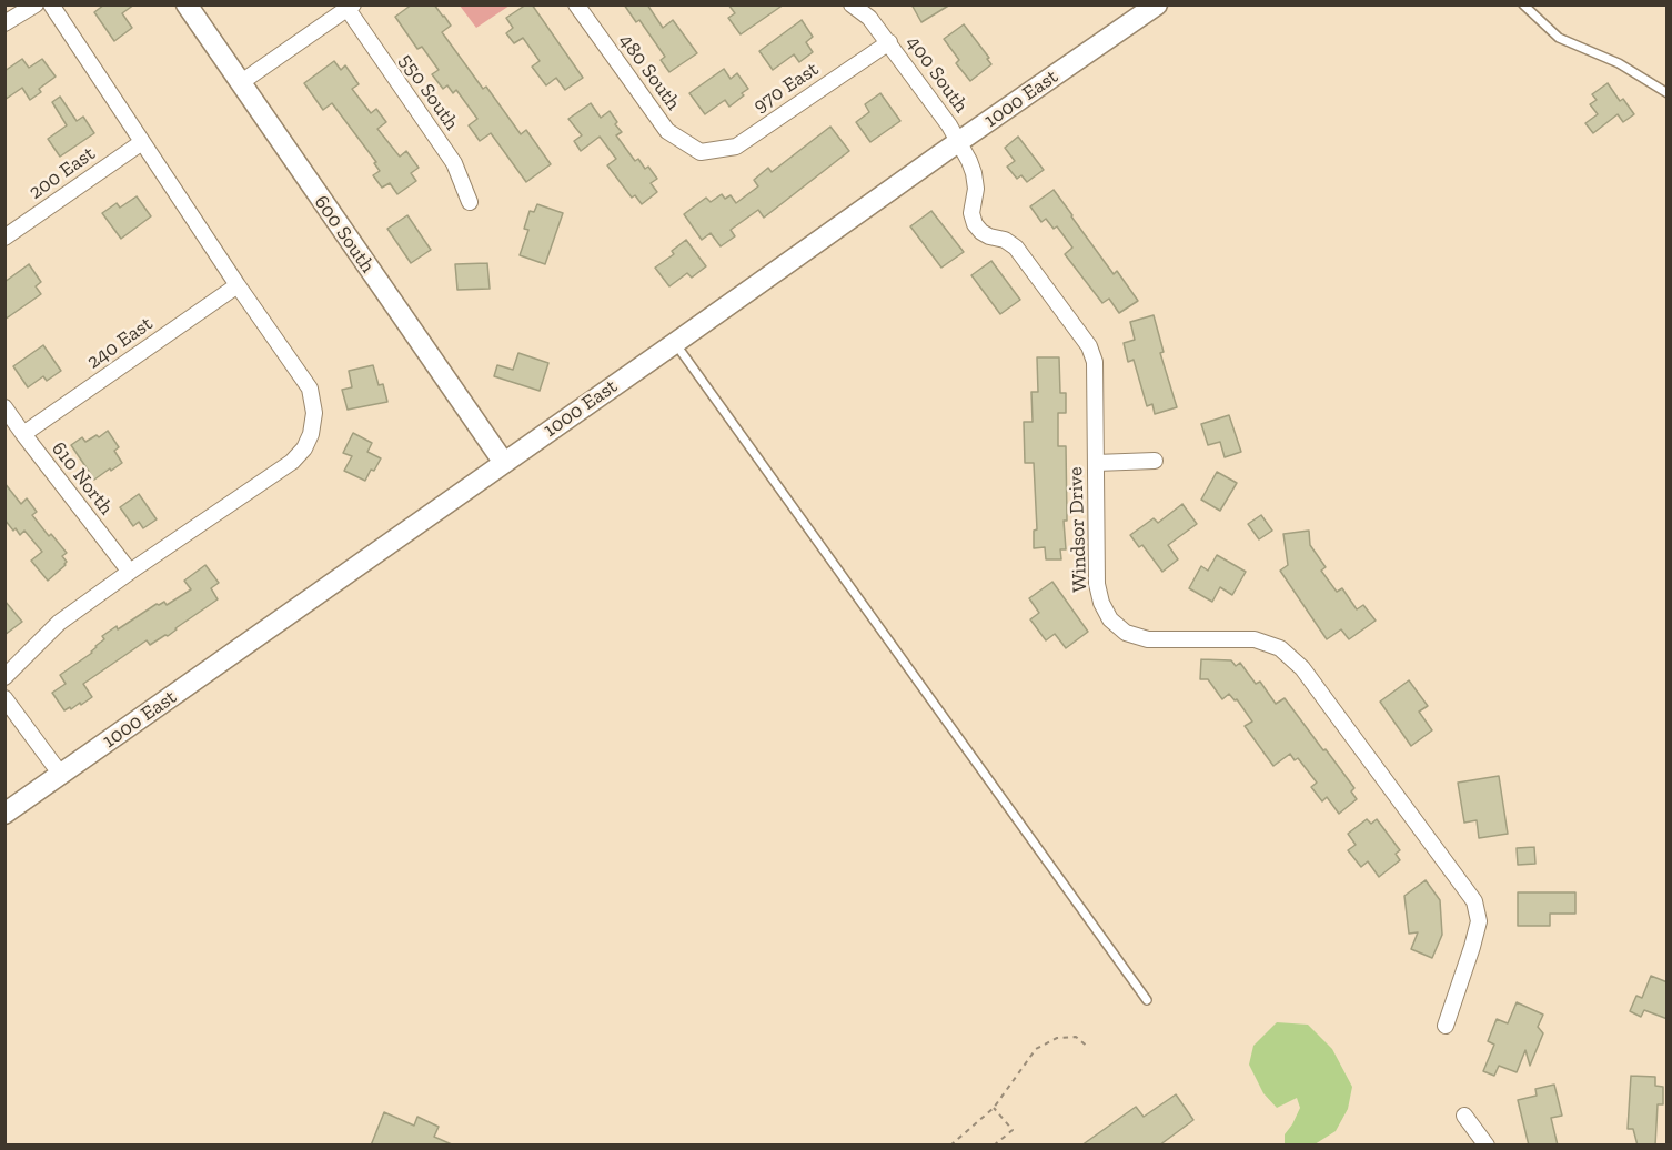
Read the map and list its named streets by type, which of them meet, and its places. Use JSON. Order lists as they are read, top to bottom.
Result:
{
  "streets": {
    "street": [
      "480 South",
      "400 South",
      "970 East",
      "550 South",
      "1000 East",
      "200 East",
      "600 South",
      "240 East",
      "610 North",
      "Windsor Drive"
    ]
  },
  "crossings": [
    ["480 South", "970 East"],
    ["400 South", "970 East"],
    ["400 South", "1000 East"],
    ["400 South", "Windsor Drive"],
    ["1000 East", "600 South"],
    ["1000 East", "Windsor Drive"],
    ["240 East", "610 North"]
  ]
}
